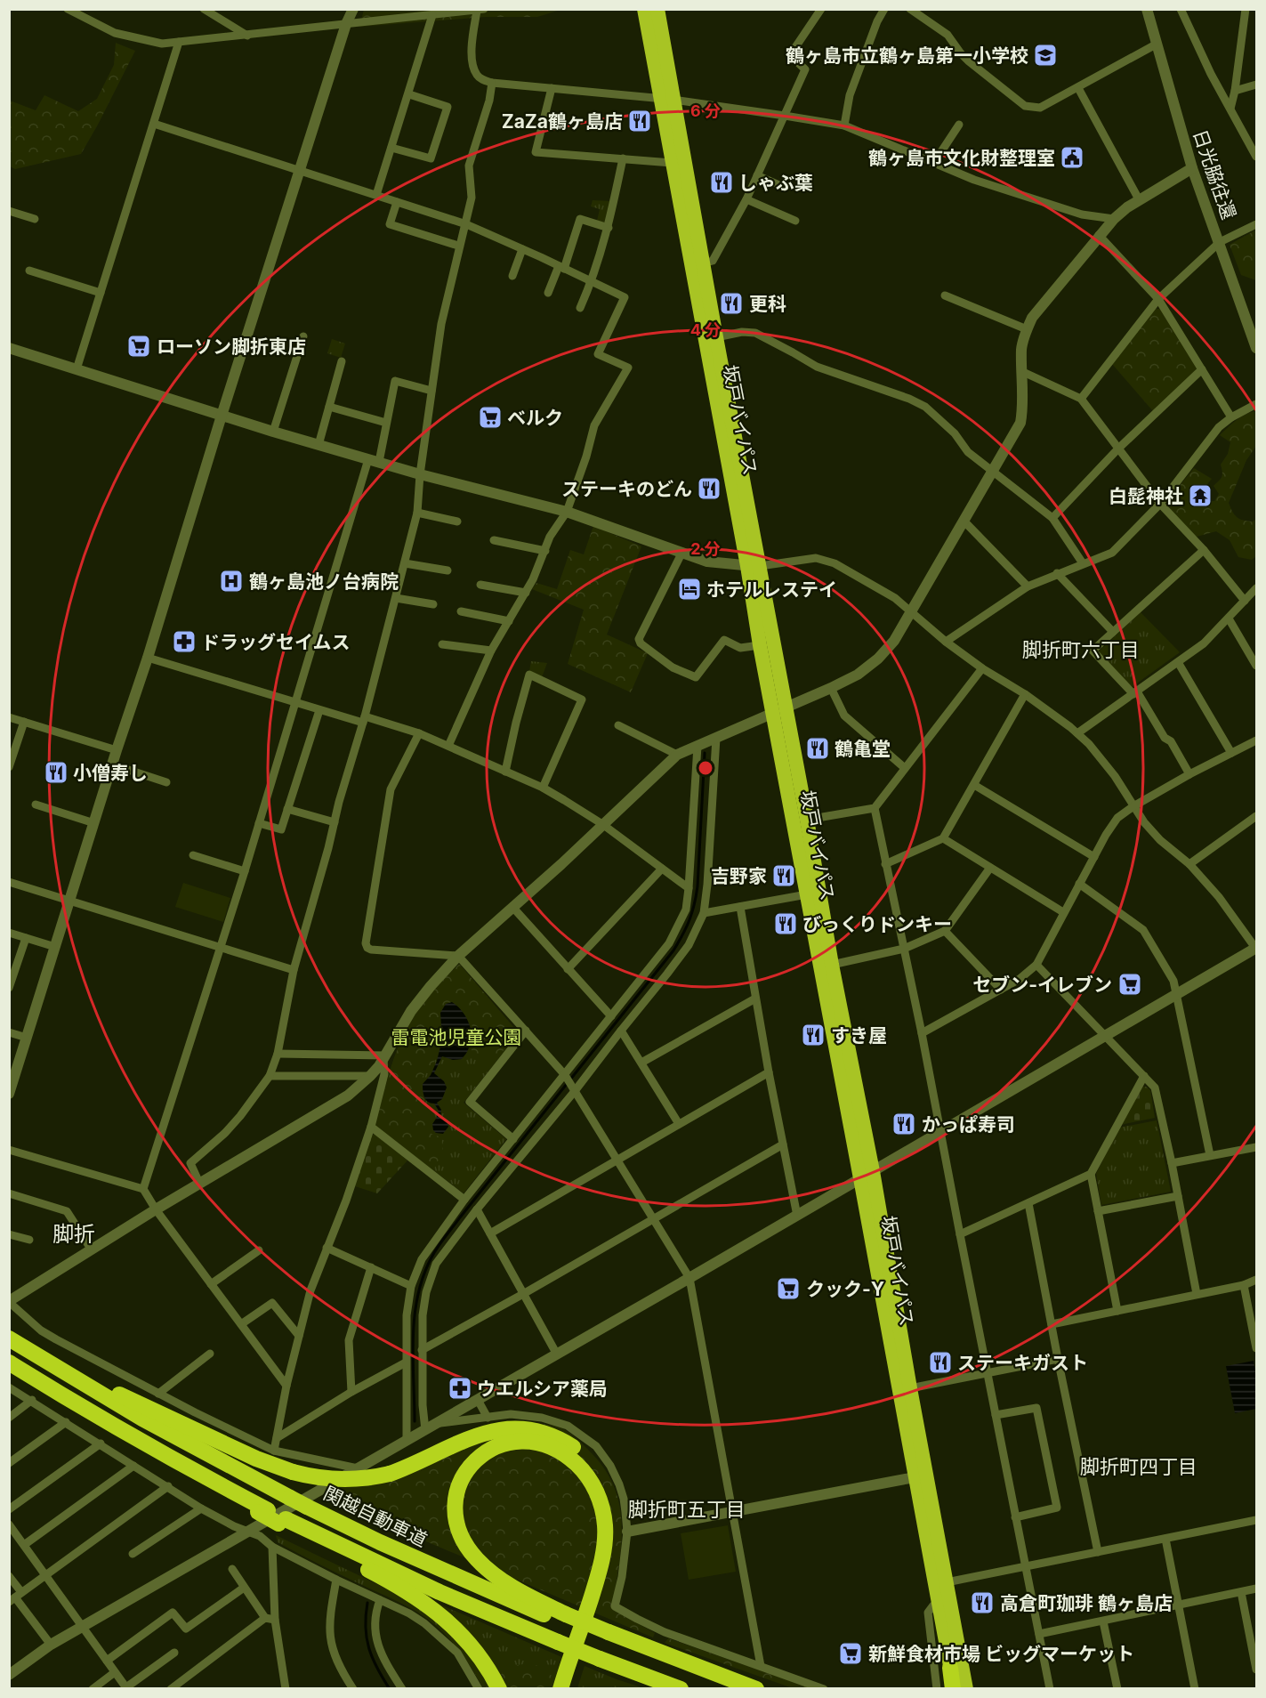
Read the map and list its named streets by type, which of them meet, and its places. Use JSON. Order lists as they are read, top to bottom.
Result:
{
  "streets": {
    "highway": ["坂戸バイパス", "関越自動車道"],
    "street": ["日光脇往還"]
  },
  "districts": [
    "脚折町六丁目",
    "脚折",
    "脚折町四丁目",
    "脚折町五丁目"
  ],
  "parks": ["雷電池児童公園"],
  "places": {
    "school or university": ["鶴ヶ島市立鶴ヶ島第一小学校"],
    "restaurant": [
      "ZaZa鶴ヶ島店",
      "しゃぶ葉",
      "更科",
      "ステーキのどん",
      "鶴亀堂",
      "小僧寿し",
      "吉野家",
      "びっくりドンキー",
      "すき屋",
      "かっぱ寿司",
      "ステーキガスト",
      "高倉町珈琲 鶴ヶ島店"
    ],
    "public building": ["鶴ヶ島市文化財整理室"],
    "supermarket": [
      "ローソン脚折東店",
      "ベルク",
      "セブン-イレブン",
      "クック-Y",
      "新鮮食材市場 ビッグマーケット"
    ],
    "temple": ["白髭神社"],
    "hospital": ["鶴ヶ島池ノ台病院"],
    "hotel": ["ホテルレステイ"],
    "pharmacy": ["ドラッグセイムス", "ウエルシア薬局"]
  },
  "rings": ["6 分", "4 分", "2 分"]
}
